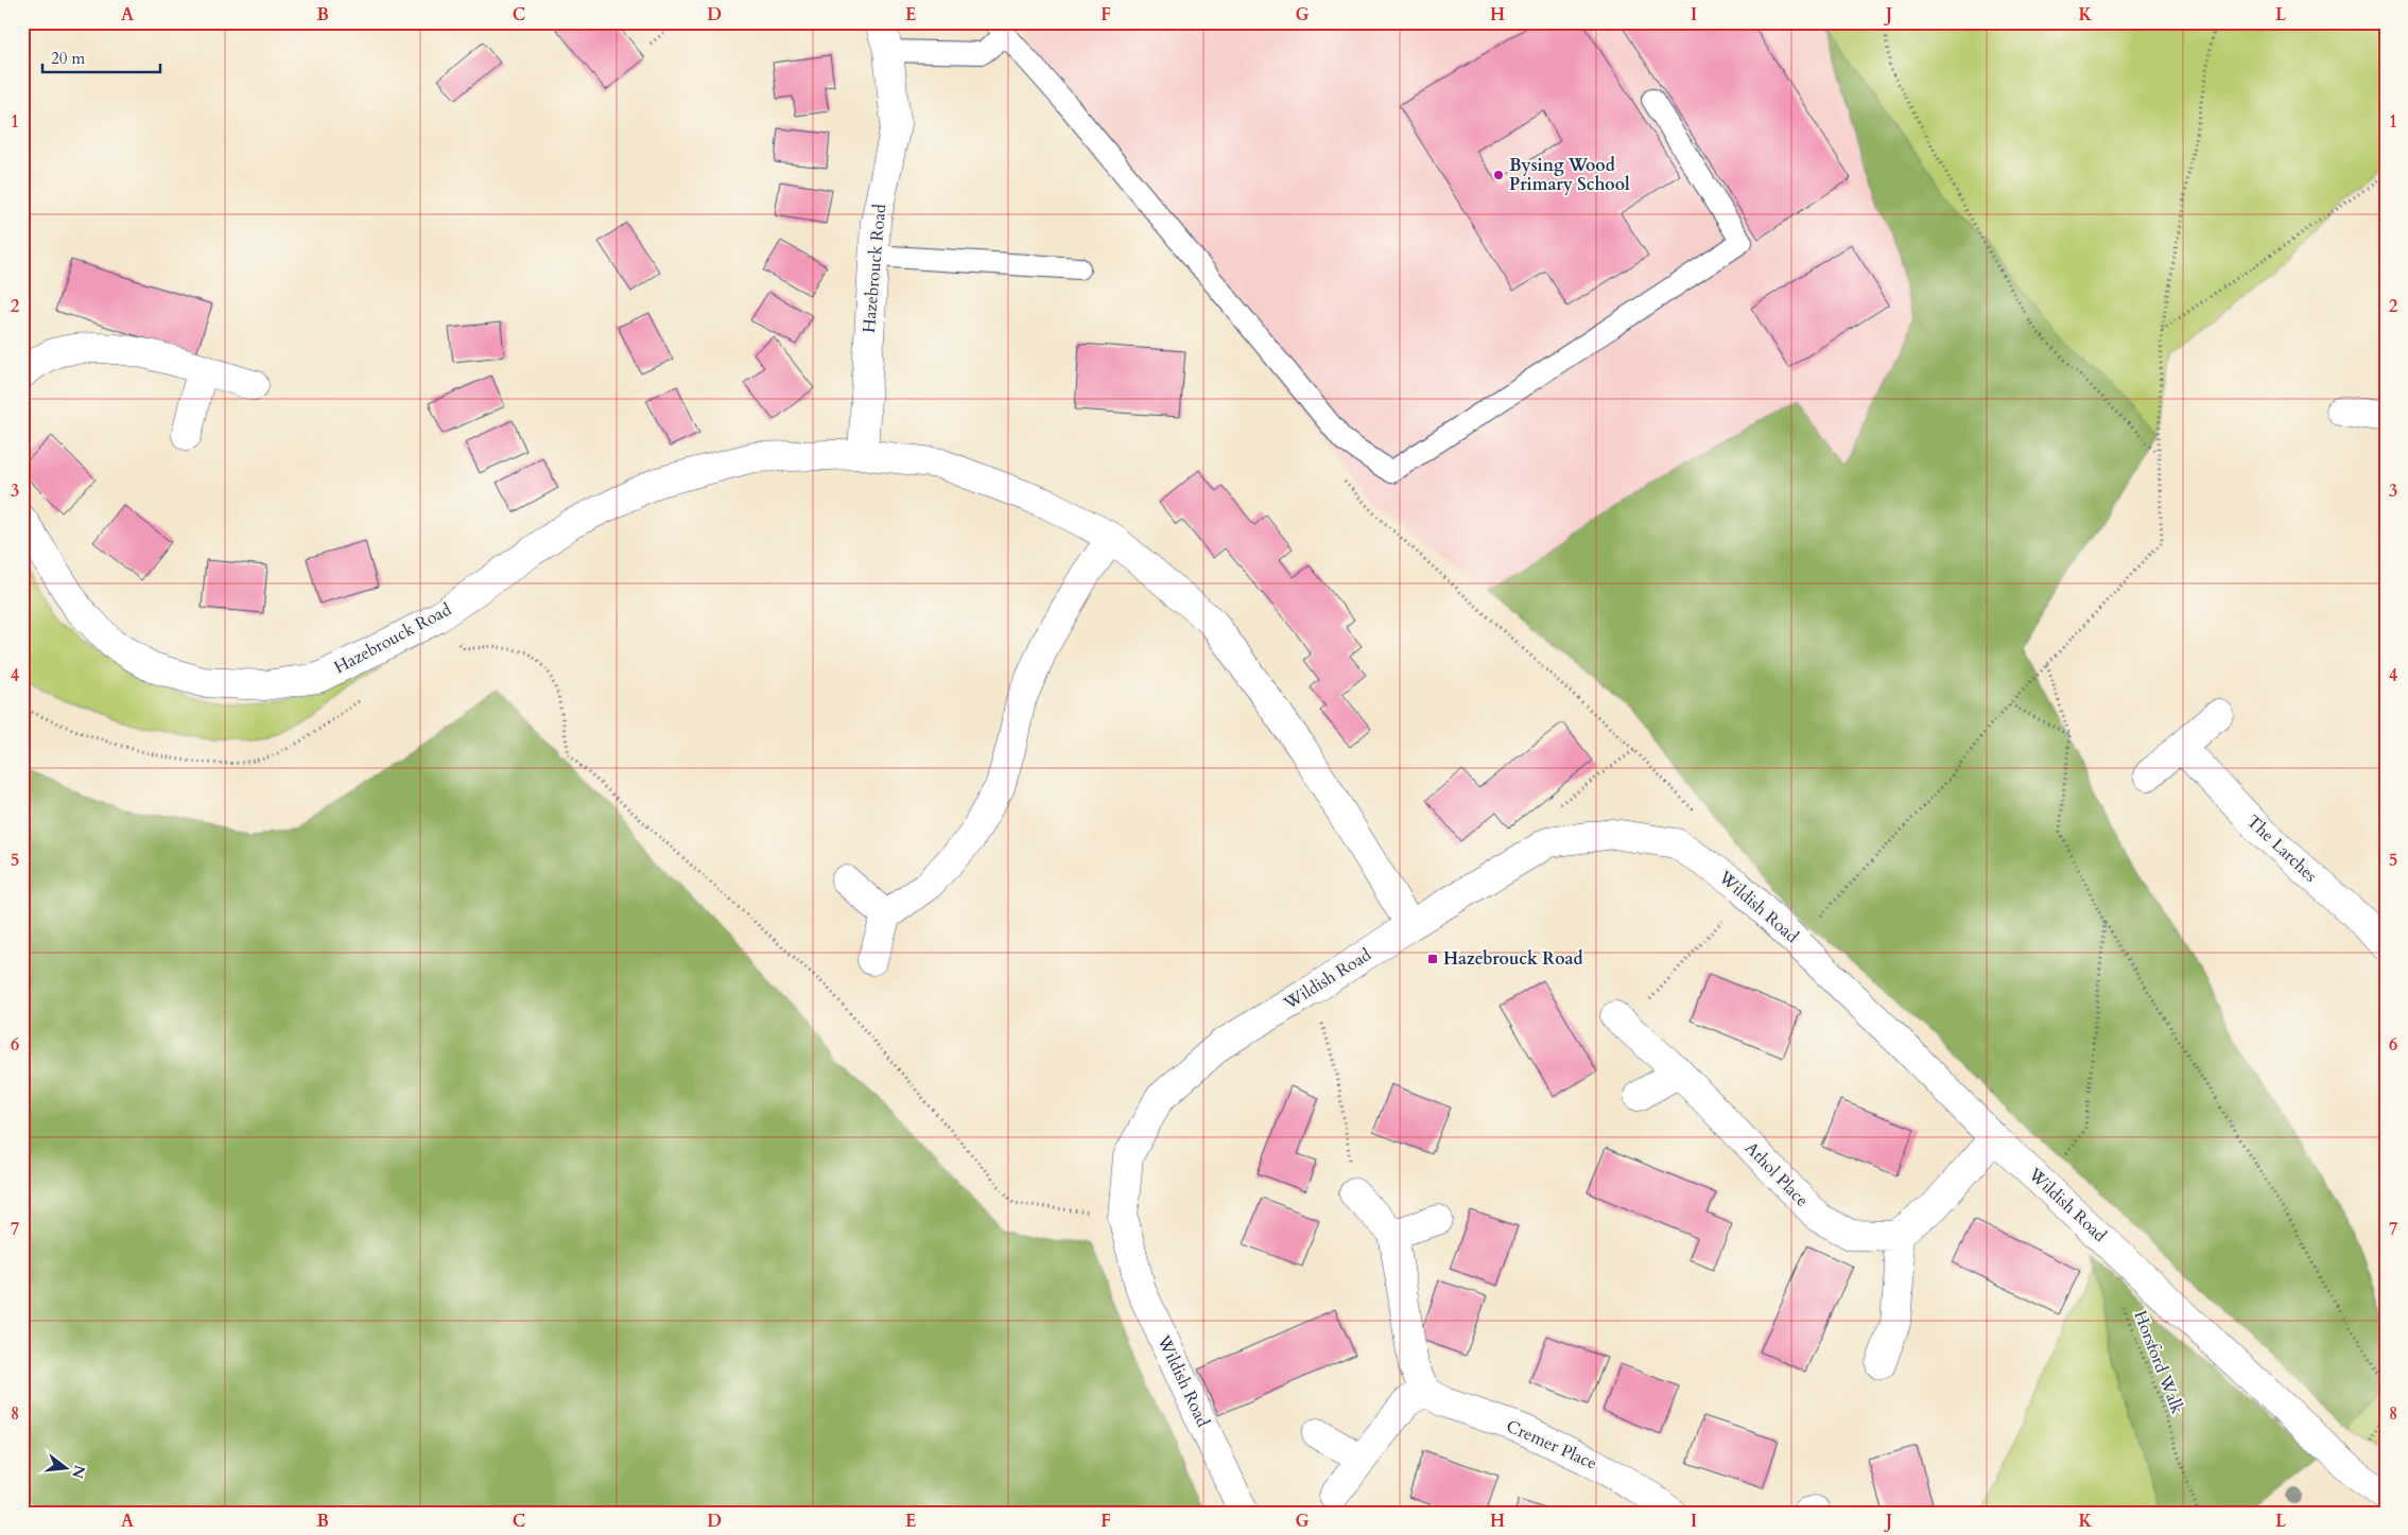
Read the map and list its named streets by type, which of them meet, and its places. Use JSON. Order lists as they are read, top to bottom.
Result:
{
  "streets": {
    "street": [
      "Hazebrouck Road",
      "The Larches",
      "Wildish Road",
      "Athol Place",
      "Cremer Place"
    ],
    "path": ["Horsford Walk"]
  },
  "crossings": [
    ["Hazebrouck Road", "Wildish Road"]
  ],
  "places": {
    "other": ["Bysing Wood Primary School"],
    "transit": ["Hazebrouck Road"]
  },
  "scale_bar": "20 m",
  "north": "right",
  "grid": {
    "columns": [
      "A",
      "B",
      "C",
      "D",
      "E",
      "F",
      "G",
      "H",
      "I",
      "J",
      "K",
      "L"
    ],
    "rows": [
      "1",
      "2",
      "3",
      "4",
      "5",
      "6",
      "7",
      "8"
    ]
  }
}
